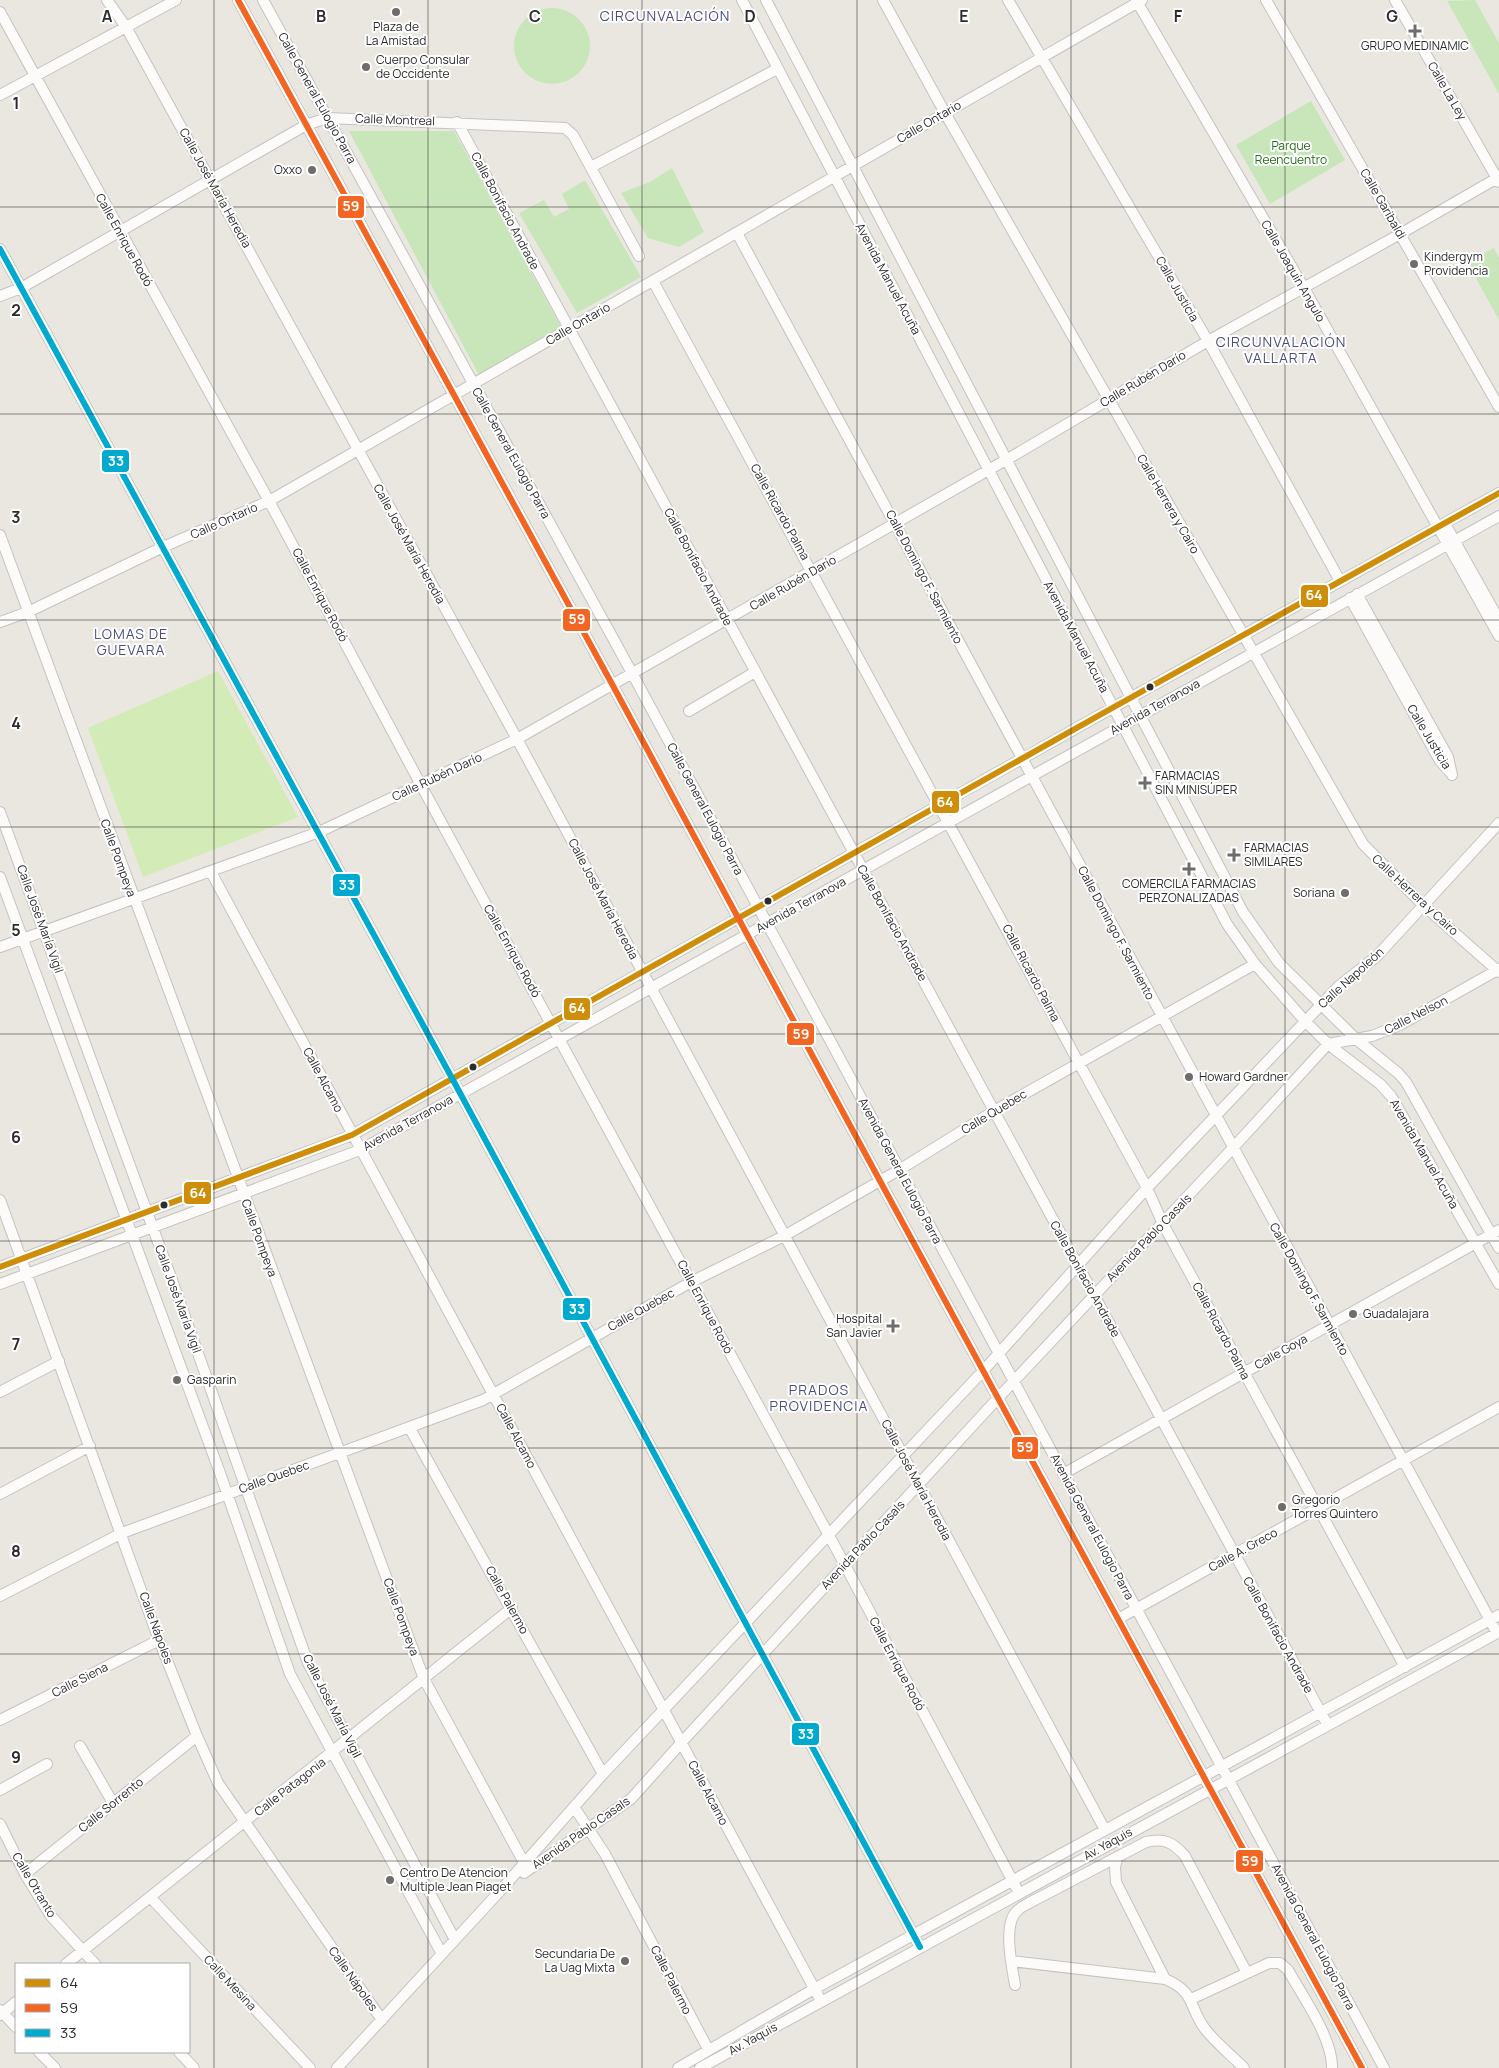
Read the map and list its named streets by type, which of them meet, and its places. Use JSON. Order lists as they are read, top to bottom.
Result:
{
  "streets": {
    "street": [
      "Calle La Ley",
      "Calle General Eulogio Parra",
      "Calle Montreal",
      "Calle Ontario",
      "Calle José María Heredia",
      "Calle Garibaldi",
      "Calle Bonifacio Andrade",
      "Calle Enrique Rodó",
      "Calle Joaquín Angulo",
      "Avenida Manuel Acuña",
      "Calle Justicia",
      "Calle Rubén Darío",
      "Calle Herrera y Cairo",
      "Calle Ricardo Palma",
      "Calle Domingo F. Sarmiento",
      "Avenida Terranova",
      "Calle Pompeya",
      "Calle José María Vigil",
      "Calle Napoleón",
      "Calle Nelson",
      "Calle Alcamo",
      "Calle Quebec",
      "Avenida General Eulogio Parra",
      "Avenida Pablo Casals",
      "Calle Goya",
      "Calle A. Greco",
      "Calle Palermo",
      "Calle Nápoles",
      "Calle Siena",
      "Calle Patagonia",
      "Calle Sorrento",
      "Av. Yaquis",
      "Calle Otranto",
      "Calle Mesina"
    ]
  },
  "crossings": [
    ["Calle La Ley", "Calle Rubén Darío"],
    ["Calle General Eulogio Parra", "Calle Montreal"],
    ["Calle General Eulogio Parra", "Calle Ontario"],
    ["Calle General Eulogio Parra", "Calle Rubén Darío"],
    ["Calle General Eulogio Parra", "Avenida Terranova"],
    ["Calle General Eulogio Parra", "Avenida General Eulogio Parra"],
    ["Calle Montreal", "Calle José María Heredia"],
    ["Calle Montreal", "Calle Bonifacio Andrade"],
    ["Calle Montreal", "Calle Enrique Rodó"],
    ["Calle Ontario", "Calle José María Heredia"],
    ["Calle Ontario", "Calle Bonifacio Andrade"],
    ["Calle Ontario", "Calle Enrique Rodó"],
    ["Calle Ontario", "Calle Joaquín Angulo"],
    ["Calle Ontario", "Avenida Manuel Acuña"],
    ["Calle Ontario", "Calle Justicia"],
    ["Calle Ontario", "Calle Herrera y Cairo"],
    ["Calle Ontario", "Calle Ricardo Palma"],
    ["Calle Ontario", "Calle Domingo F. Sarmiento"],
    ["Calle Ontario", "Calle Pompeya"],
    ["Calle José María Heredia", "Calle Rubén Darío"],
    ["Calle José María Heredia", "Avenida Terranova"],
    ["Calle José María Heredia", "Calle Quebec"],
    ["Calle José María Heredia", "Avenida Pablo Casals"],
    ["Calle José María Heredia", "Av. Yaquis"],
    ["Calle Garibaldi", "Calle Rubén Darío"],
    ["Calle Bonifacio Andrade", "Calle Rubén Darío"],
    ["Calle Bonifacio Andrade", "Avenida Terranova"],
    ["Calle Bonifacio Andrade", "Calle Quebec"],
    ["Calle Bonifacio Andrade", "Avenida Pablo Casals"],
    ["Calle Bonifacio Andrade", "Calle Goya"],
    ["Calle Bonifacio Andrade", "Calle A. Greco"],
    ["Calle Bonifacio Andrade", "Av. Yaquis"],
    ["Calle Enrique Rodó", "Calle Rubén Darío"],
    ["Calle Enrique Rodó", "Avenida Terranova"],
    ["Calle Enrique Rodó", "Calle Quebec"],
    ["Calle Enrique Rodó", "Avenida Pablo Casals"],
    ["Calle Enrique Rodó", "Av. Yaquis"],
    ["Calle Joaquín Angulo", "Calle Rubén Darío"],
    ["Calle Joaquín Angulo", "Avenida Terranova"],
    ["Avenida Manuel Acuña", "Calle Rubén Darío"],
    ["Avenida Manuel Acuña", "Avenida Terranova"],
    ["Avenida Manuel Acuña", "Calle Napoleón"],
    ["Avenida Manuel Acuña", "Calle Nelson"],
    ["Avenida Manuel Acuña", "Calle Quebec"],
    ["Avenida Manuel Acuña", "Avenida Pablo Casals"],
    ["Avenida Manuel Acuña", "Calle Goya"],
    ["Calle Justicia", "Calle Rubén Darío"],
    ["Calle Justicia", "Avenida Terranova"],
    ["Calle Rubén Darío", "Calle Herrera y Cairo"],
    ["Calle Rubén Darío", "Calle Ricardo Palma"],
    ["Calle Rubén Darío", "Calle Domingo F. Sarmiento"],
    ["Calle Rubén Darío", "Calle Pompeya"],
    ["Calle Rubén Darío", "Calle José María Vigil"],
    ["Calle Rubén Darío", "Calle Alcamo"],
    ["Calle Herrera y Cairo", "Avenida Terranova"],
    ["Calle Herrera y Cairo", "Calle Napoleón"],
    ["Calle Herrera y Cairo", "Calle Nelson"],
    ["Calle Ricardo Palma", "Avenida Terranova"],
    ["Calle Ricardo Palma", "Calle Quebec"],
    ["Calle Ricardo Palma", "Avenida Pablo Casals"],
    ["Calle Ricardo Palma", "Calle Goya"],
    ["Calle Ricardo Palma", "Calle A. Greco"],
    ["Calle Domingo F. Sarmiento", "Avenida Terranova"],
    ["Calle Domingo F. Sarmiento", "Calle Quebec"],
    ["Calle Domingo F. Sarmiento", "Avenida Pablo Casals"],
    ["Calle Domingo F. Sarmiento", "Calle Goya"],
    ["Calle Domingo F. Sarmiento", "Calle A. Greco"],
    ["Calle Domingo F. Sarmiento", "Av. Yaquis"],
    ["Avenida Terranova", "Calle Pompeya"],
    ["Avenida Terranova", "Calle José María Vigil"],
    ["Avenida Terranova", "Calle Alcamo"],
    ["Avenida Terranova", "Avenida General Eulogio Parra"],
    ["Avenida Terranova", "Calle Nápoles"],
    ["Calle Pompeya", "Calle Quebec"],
    ["Calle Pompeya", "Avenida Pablo Casals"],
    ["Calle Pompeya", "Calle Patagonia"],
    ["Calle José María Vigil", "Calle Quebec"],
    ["Calle José María Vigil", "Avenida Pablo Casals"],
    ["Calle José María Vigil", "Calle Patagonia"],
    ["Calle Napoleón", "Avenida Pablo Casals"],
    ["Calle Nelson", "Avenida Pablo Casals"],
    ["Calle Alcamo", "Calle Quebec"],
    ["Calle Alcamo", "Avenida Pablo Casals"],
    ["Calle Alcamo", "Av. Yaquis"],
    ["Calle Quebec", "Avenida General Eulogio Parra"],
    ["Calle Quebec", "Calle Palermo"],
    ["Calle Quebec", "Calle Nápoles"],
    ["Avenida General Eulogio Parra", "Avenida Pablo Casals"],
    ["Avenida General Eulogio Parra", "Calle Goya"],
    ["Avenida General Eulogio Parra", "Calle A. Greco"],
    ["Avenida General Eulogio Parra", "Av. Yaquis"],
    ["Avenida Pablo Casals", "Calle Palermo"],
    ["Avenida Pablo Casals", "Calle Nápoles"],
    ["Calle Palermo", "Calle Patagonia"],
    ["Calle Palermo", "Av. Yaquis"],
    ["Calle Nápoles", "Calle Siena"],
    ["Calle Nápoles", "Calle Patagonia"],
    ["Calle Nápoles", "Calle Sorrento"],
    ["Calle Patagonia", "Calle Otranto"],
    ["Calle Patagonia", "Calle Mesina"],
    ["Calle Sorrento", "Calle Otranto"]
  ],
  "districts": [
    "CIRCUNVALACIÓN",
    "CIRCUNVALACIÓN VALLARTA",
    "LOMAS DE GUEVARA",
    "PRADOS PROVIDENCIA"
  ],
  "parks": ["Parque Reencuentro"],
  "places": {
    "other": [
      "Plaza de La Amistad",
      "Cuerpo Consular de Occidente",
      "Oxxo",
      "Kindergym Providencia",
      "Soriana",
      "Howard Gardner",
      "Guadalajara",
      "Gasparin",
      "Gregorio Torres Quintero",
      "Centro De Atencion Multiple Jean Piaget",
      "Secundaria De La Uag Mixta"
    ],
    "health": [
      "GRUPO MEDINAMIC",
      "FARMACIAS SIN MINISÚPER",
      "FARMACIAS SIMILARES",
      "COMERCILA FARMACIAS PERZONALIZADAS",
      "Hospital San Javier"
    ]
  },
  "lines": ["transit line 59", "transit line 33", "transit line 64"],
  "legend": ["64", "59", "33"],
  "grid": {
    "columns": [
      "A",
      "B",
      "C",
      "D",
      "E",
      "F",
      "G"
    ],
    "rows": [
      "1",
      "2",
      "3",
      "4",
      "5",
      "6",
      "7",
      "8",
      "9"
    ]
  }
}
